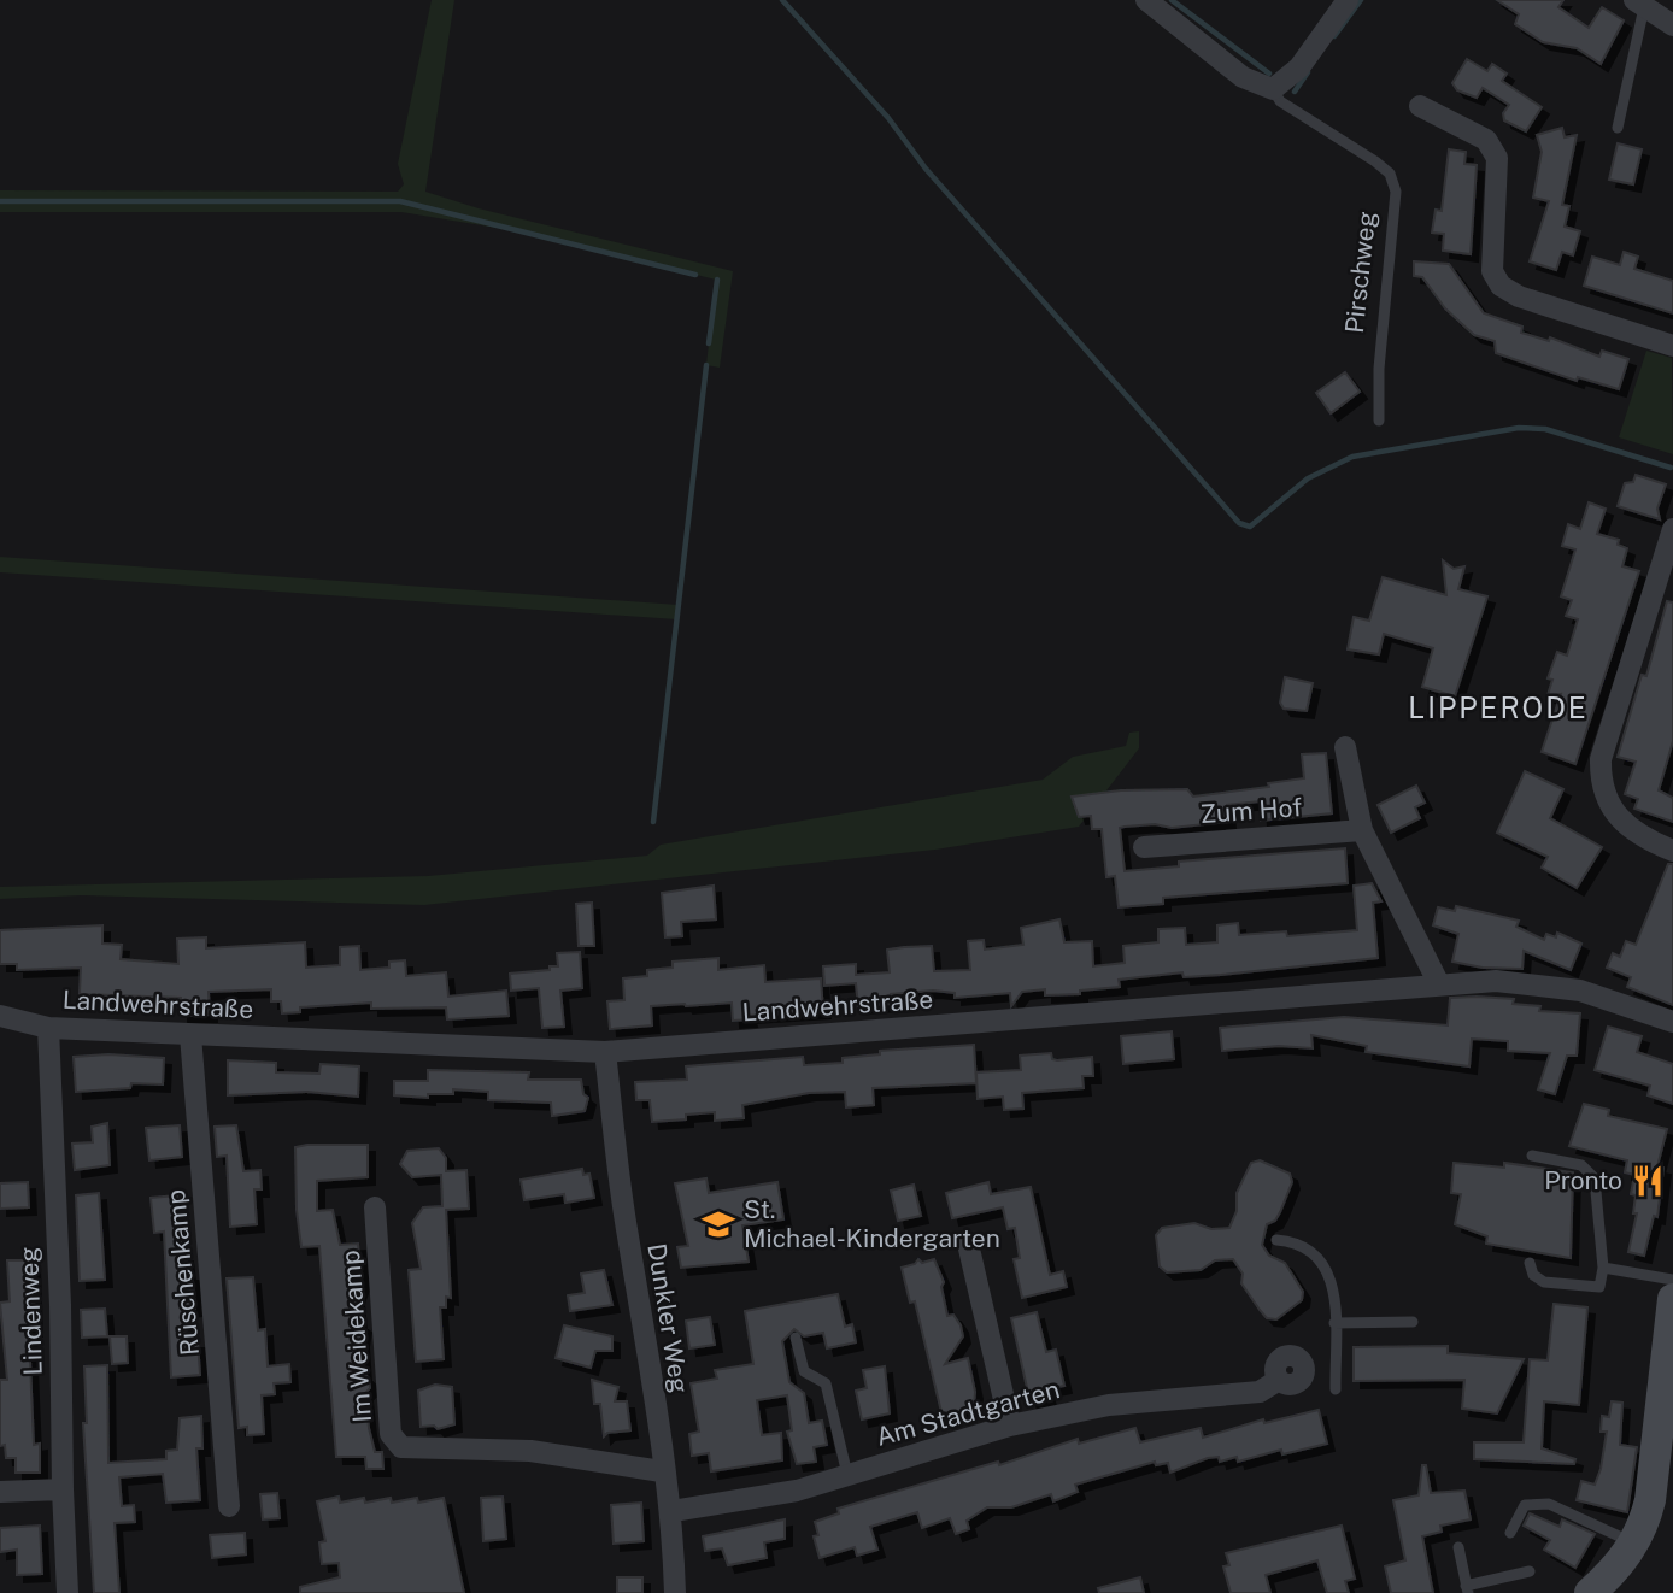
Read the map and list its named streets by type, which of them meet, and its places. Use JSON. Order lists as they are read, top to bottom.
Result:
{
  "streets": {
    "street": [
      "Pirschweg",
      "Zum Hof",
      "Landwehrstraße",
      "Rüschenkamp",
      "Lindenweg",
      "Dunkler Weg",
      "Im Weidekamp",
      "Am Stadtgarten"
    ]
  },
  "crossings": [
    ["Landwehrstraße", "Rüschenkamp"],
    ["Landwehrstraße", "Lindenweg"],
    ["Landwehrstraße", "Dunkler Weg"],
    ["Dunkler Weg", "Im Weidekamp"],
    ["Dunkler Weg", "Am Stadtgarten"]
  ],
  "districts": ["LIPPERODE"],
  "places": {
    "restaurant": ["Pronto"],
    "school or university": ["St. Michael-Kindergarten"]
  }
}
